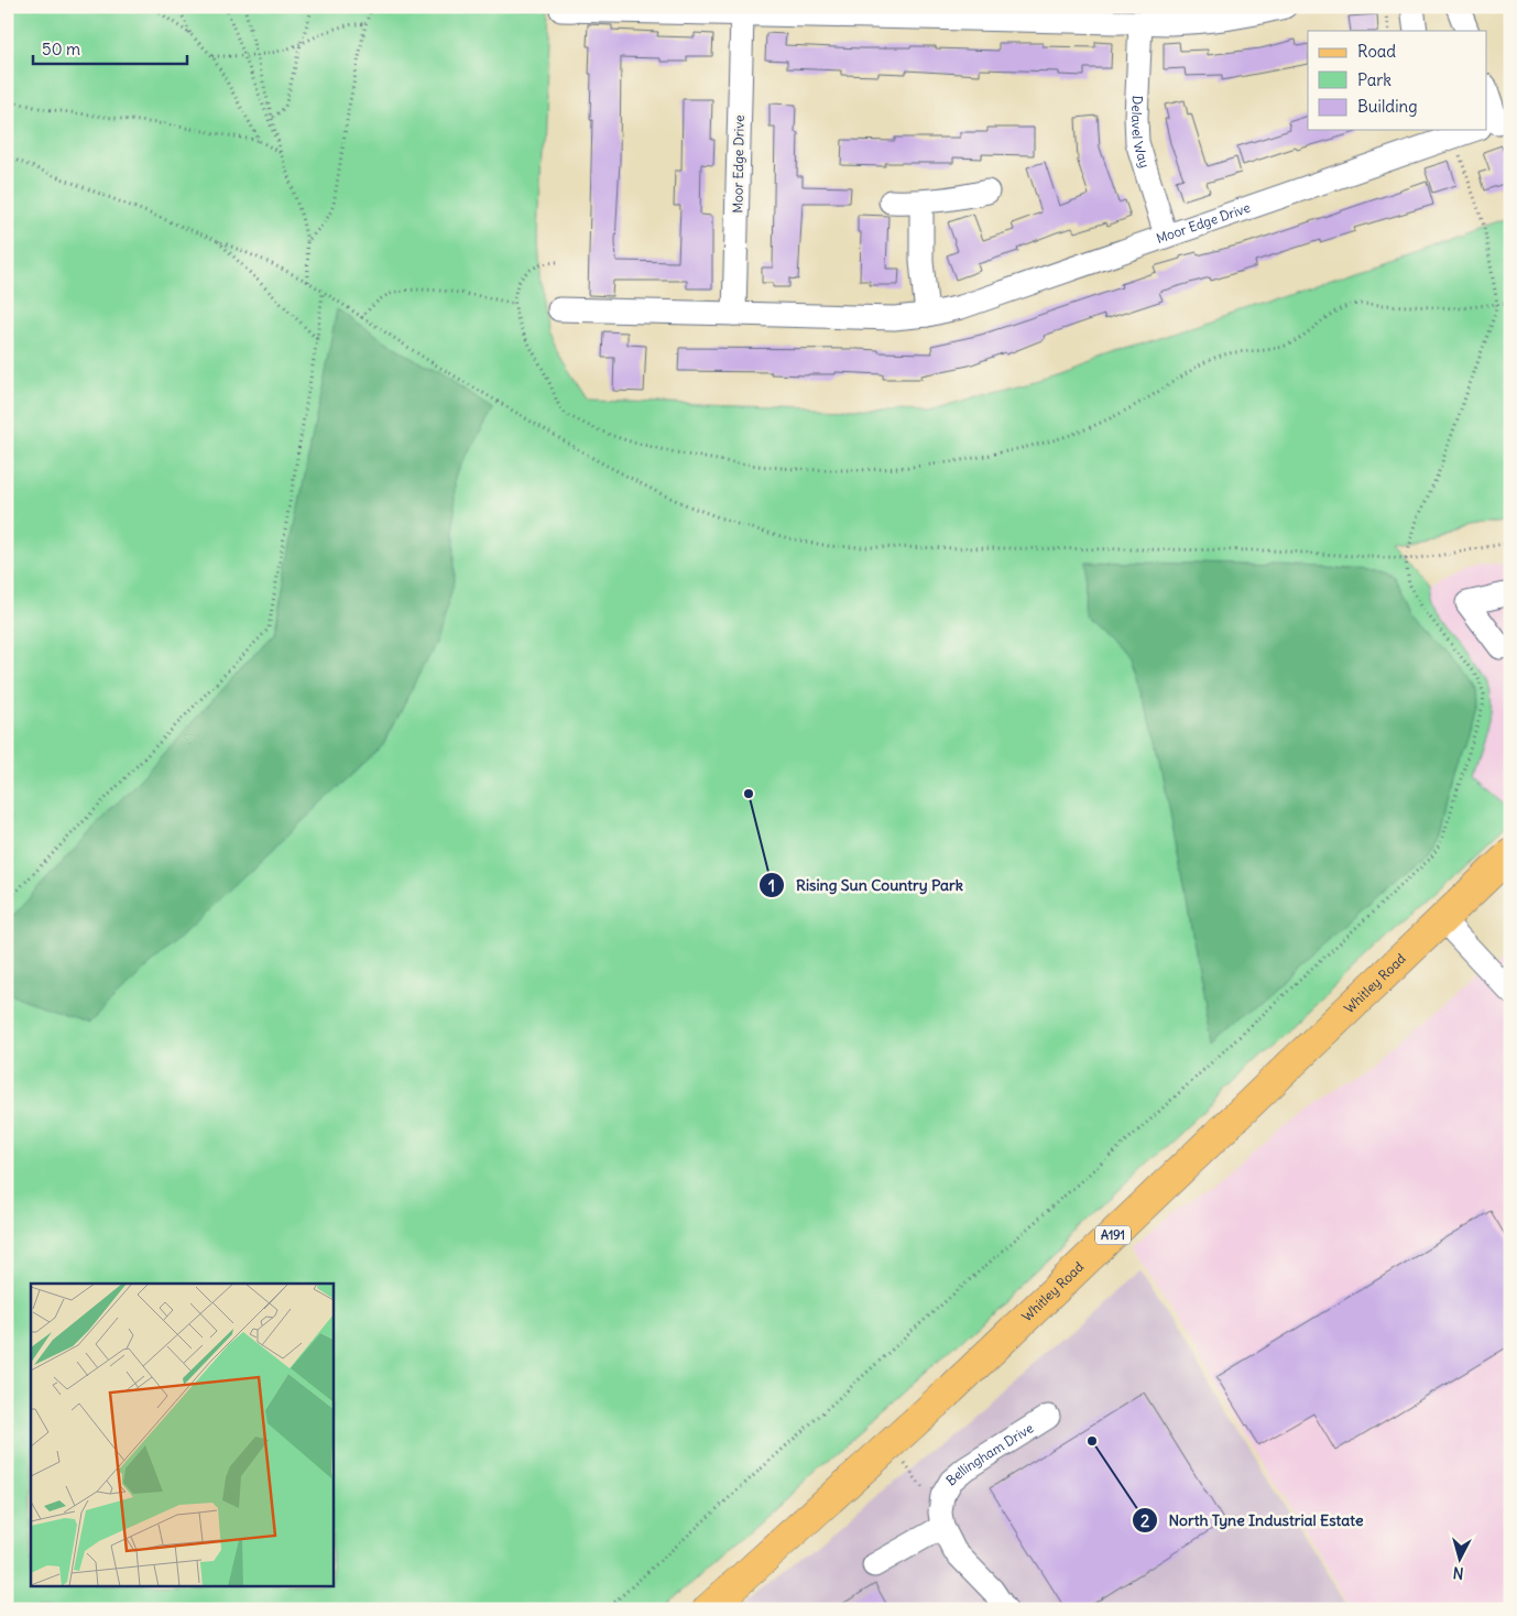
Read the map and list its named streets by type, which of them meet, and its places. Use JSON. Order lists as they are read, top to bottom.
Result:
{
  "streets": {
    "main road": ["Whitley Road", "A191"],
    "street": ["Delavel Way", "Moor Edge Drive", "Bellingham Drive"]
  },
  "crossings": [
    ["Delavel Way", "Moor Edge Drive"]
  ],
  "places": ["Rising Sun Country Park", "North Tyne Industrial Estate"],
  "legend": ["Road", "Park", "Building"],
  "scale_bar": "50 m",
  "north": "bottom"
}
